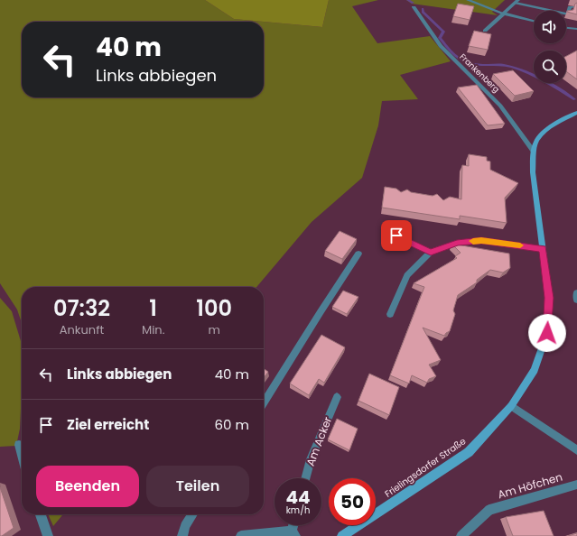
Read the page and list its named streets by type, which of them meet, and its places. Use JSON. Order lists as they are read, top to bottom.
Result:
{
  "streets": {
    "main road": ["Frielingsdorfer Straße"],
    "street": ["Frankenberg", "Am Acker", "Am Höfchen"]
  },
  "crossings": [
    ["Frankenberg", "Frielingsdorfer Straße"]
  ],
  "page": {
    "turn": ["40 m", "Links abbiegen"],
    "eta": [
      "07:32",
      "Ankunft",
      "1",
      "Min.",
      "100",
      "m"
    ],
    "list": [
      {
        "name": "Links abbiegen",
        "value": "40 m"
      },
      {
        "name": "Ziel erreicht",
        "value": "60 m"
      }
    ],
    "buttons": ["Beenden", "Teilen"],
    "speed": "44 km/h",
    "limit": "50"
  }
}
